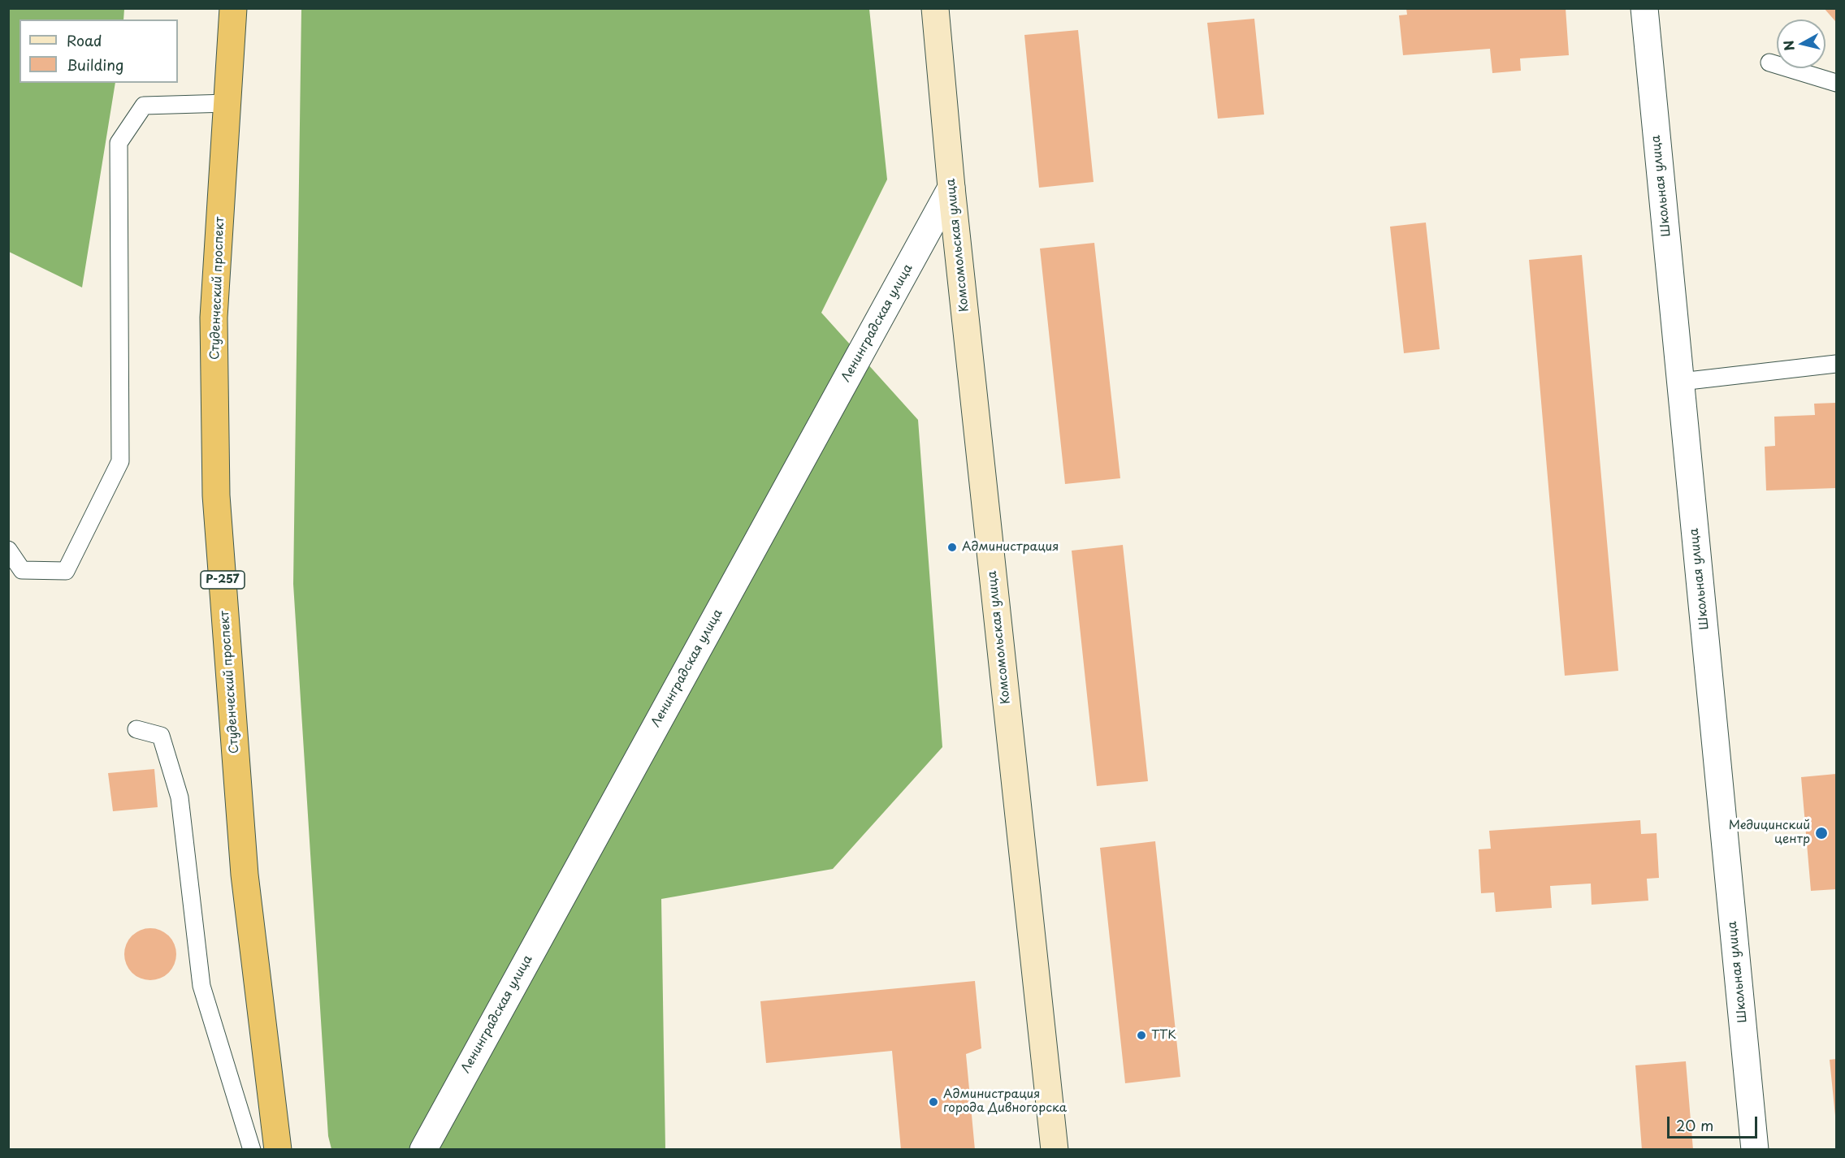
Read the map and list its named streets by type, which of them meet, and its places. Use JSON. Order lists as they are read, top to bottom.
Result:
{
  "streets": {
    "highway": ["Студенческий проспект", "Р-257"],
    "main road": ["Комсомольская улица"],
    "street": ["Школьная улица", "Ленинградская улица"]
  },
  "crossings": [
    ["Комсомольская улица", "Ленинградская улица"]
  ],
  "places": [
    "Администрация",
    "Медицинский центр",
    "ТТК",
    "Администрация города Дивногорска"
  ],
  "legend": ["Road", "Building"],
  "scale_bar": "20 m",
  "north": "left"
}
